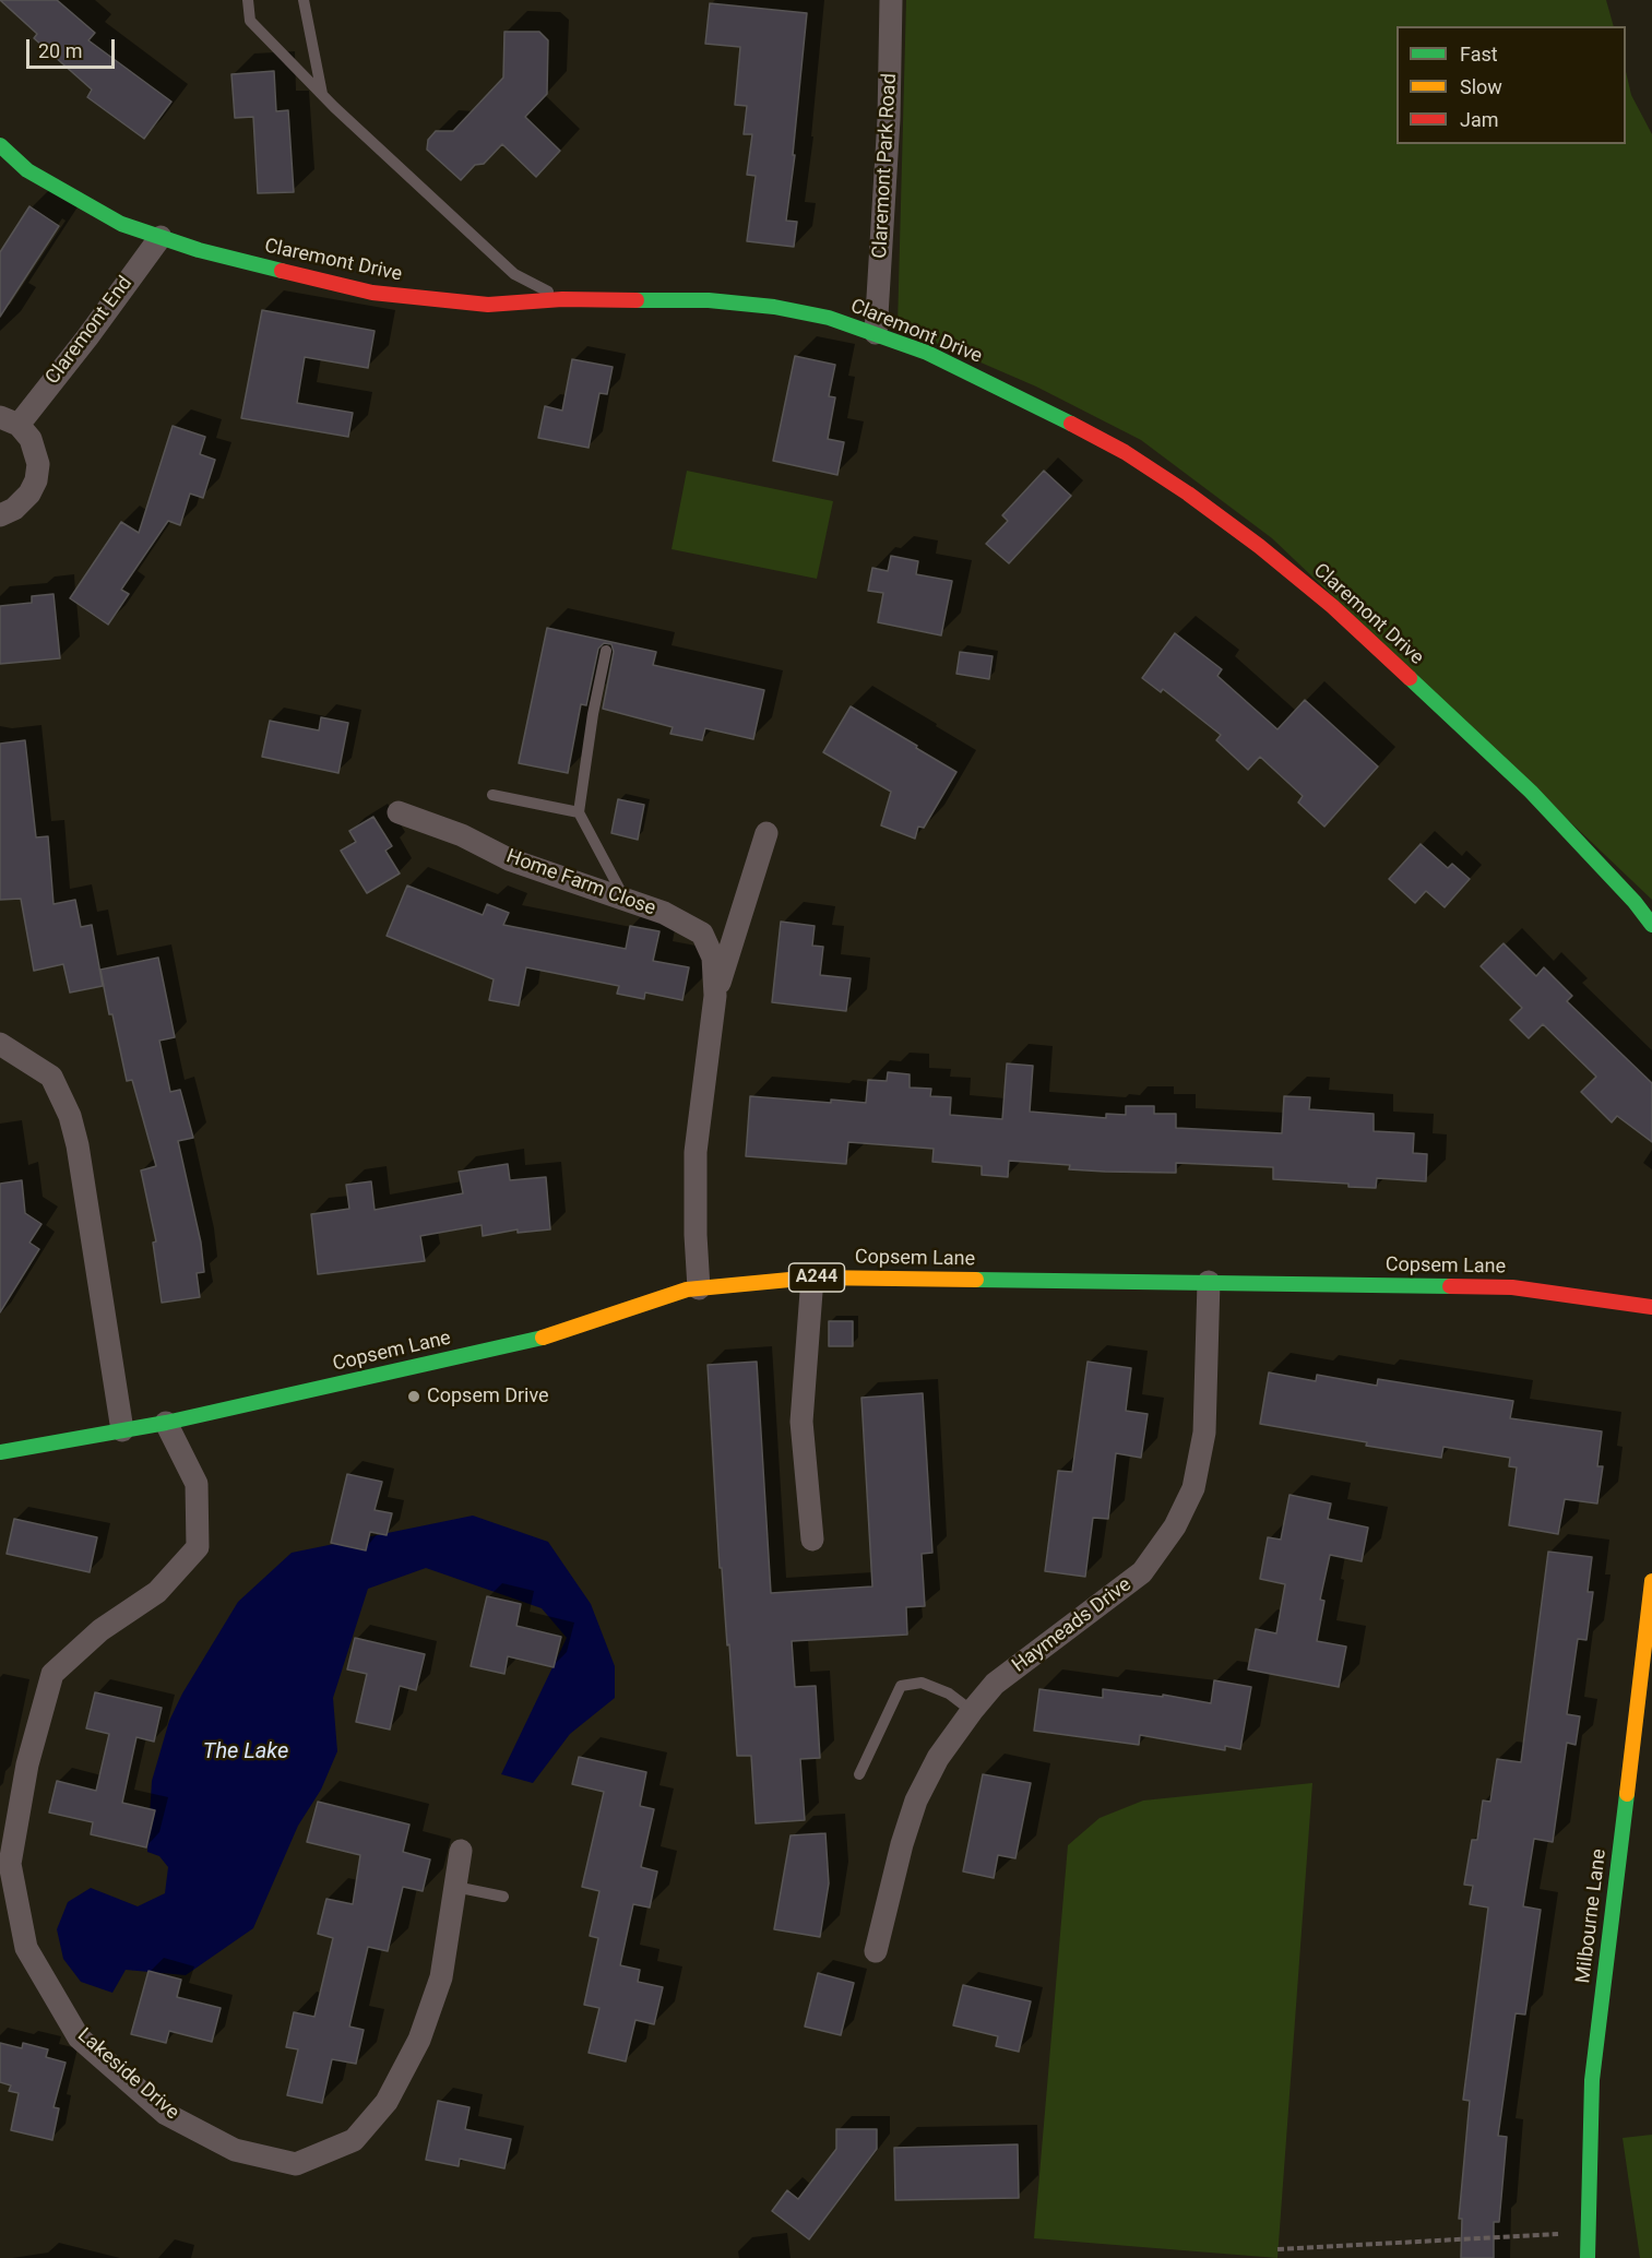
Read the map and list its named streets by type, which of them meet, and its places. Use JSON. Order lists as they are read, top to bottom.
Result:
{
  "streets": {
    "street": [
      "Claremont Park Road",
      "Claremont Drive",
      "Claremont End",
      "Home Farm Close",
      "Copsem Lane",
      "A244",
      "Haymeads Drive",
      "Milbourne Lane",
      "Lakeside Drive"
    ]
  },
  "crossings": [
    ["Claremont Park Road", "Claremont Drive"],
    ["Claremont Drive", "Claremont End"],
    ["Home Farm Close", "Copsem Lane"],
    ["Copsem Lane", "Haymeads Drive"],
    ["Copsem Lane", "Lakeside Drive"]
  ],
  "water": ["The Lake"],
  "places": ["Copsem Drive"],
  "legend": ["Fast", "Slow", "Jam"],
  "scale_bar": "20 m"
}
